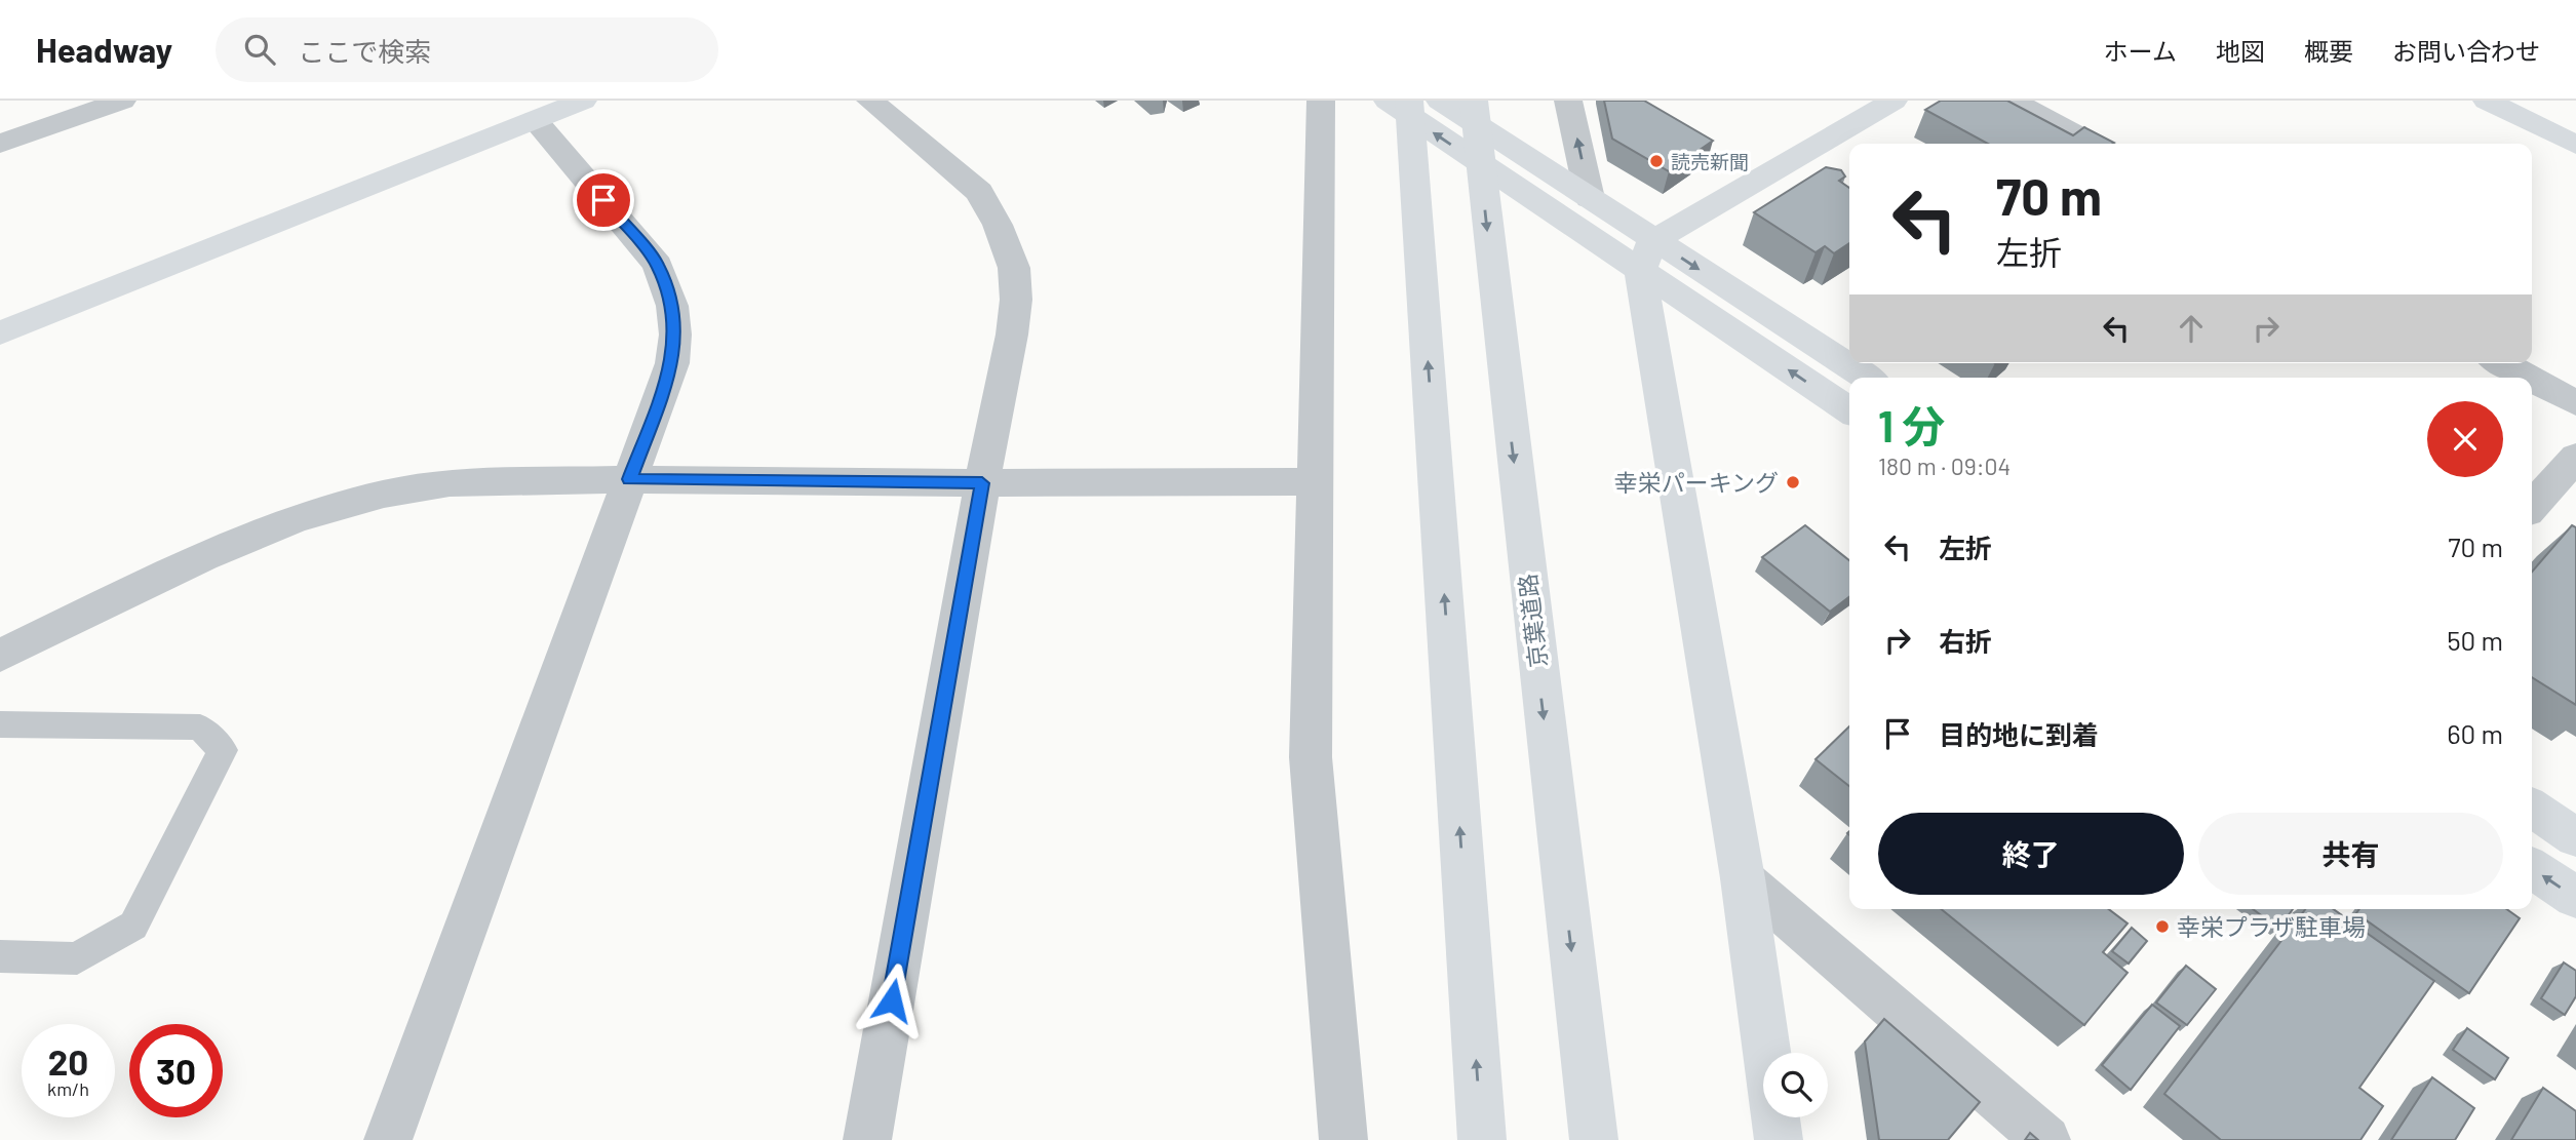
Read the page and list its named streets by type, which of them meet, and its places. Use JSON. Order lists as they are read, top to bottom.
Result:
{
  "streets": {
    "main road": ["京葉道路"]
  },
  "places": ["読売新聞", "幸栄パーキング", "幸栄プラザ駐車場"],
  "page": {
    "header": "Headway",
    "search": "ここで検索",
    "nav": [
      "ホーム",
      "地図",
      "概要",
      "お問い合わせ"
    ],
    "turn": ["70 m", "左折"],
    "heading": ["1 分", "180 m · 09:04"],
    "list": [
      {
        "name": "左折",
        "value": "70 m"
      },
      {
        "name": "右折",
        "value": "50 m"
      },
      {
        "name": "目的地に到着",
        "value": "60 m"
      }
    ],
    "buttons": ["終了", "共有"],
    "speed": "20 km/h",
    "limit": "30"
  }
}
